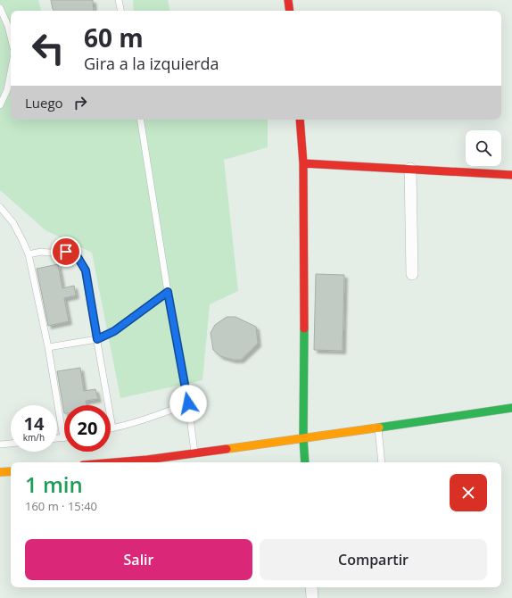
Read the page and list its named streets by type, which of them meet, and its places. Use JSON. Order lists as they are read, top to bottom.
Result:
{
  "page": {
    "turn": ["60 m", "Gira a la izquierda"],
    "then": "Luego",
    "speed": "14 km/h",
    "limit": "20",
    "heading": ["1 min", "160 m · 15:40"],
    "buttons": ["Salir", "Compartir"]
  }
}
